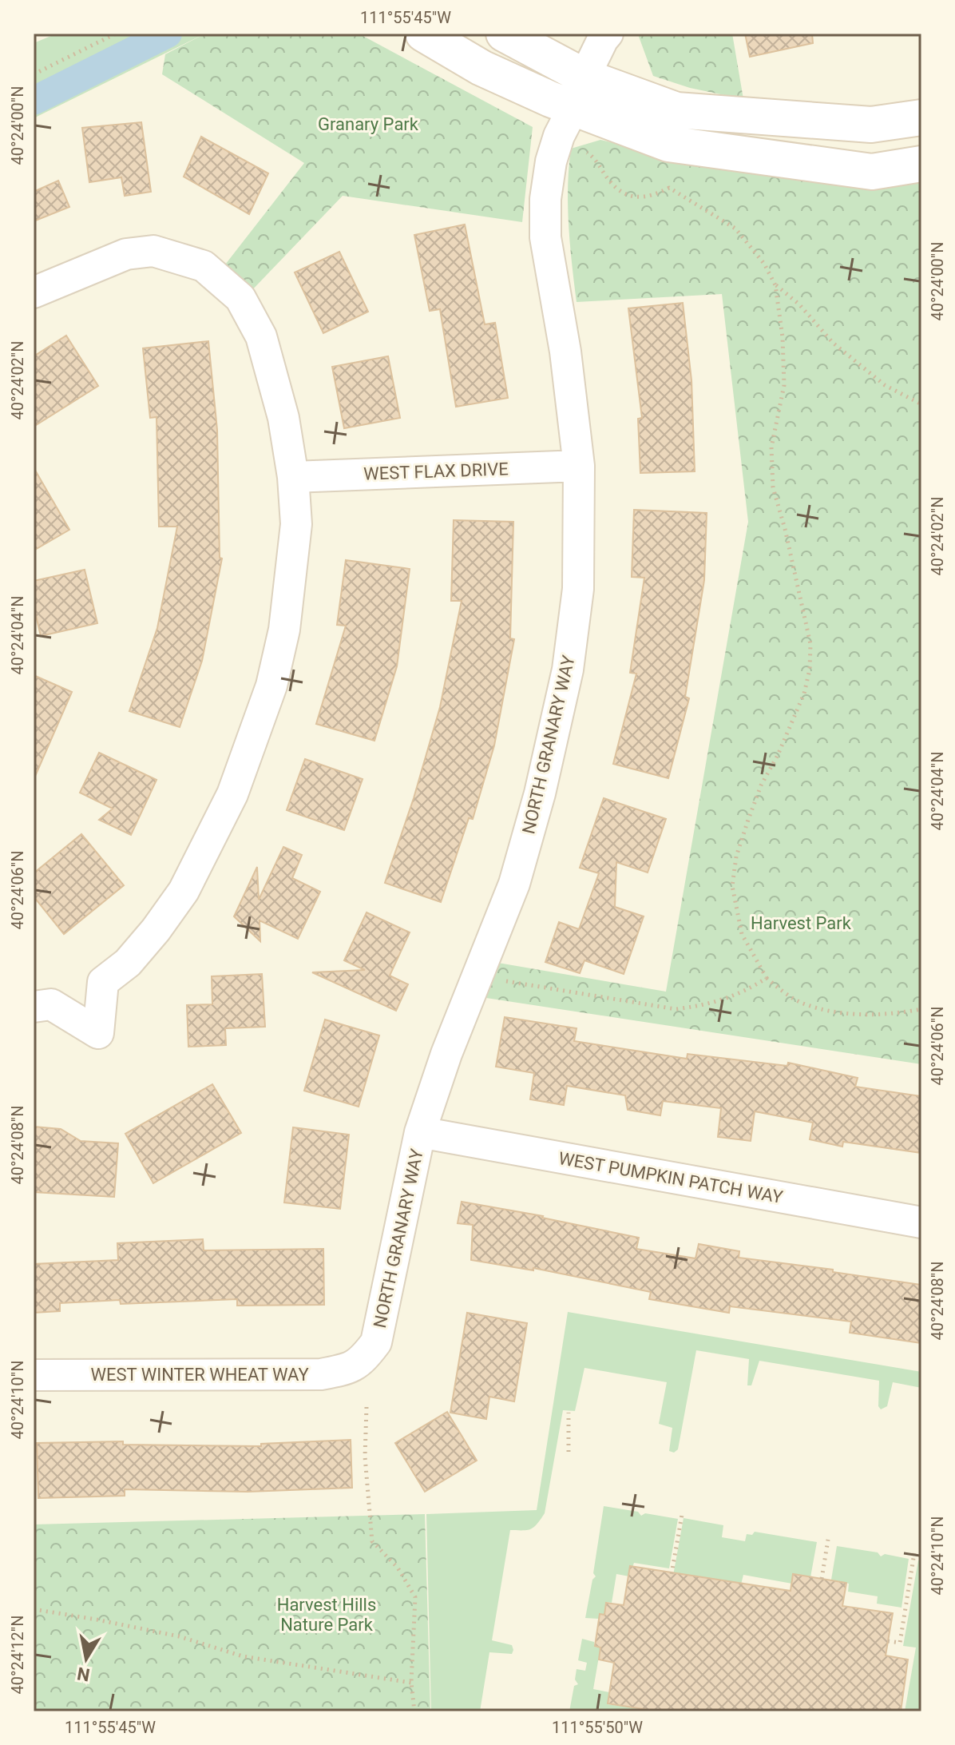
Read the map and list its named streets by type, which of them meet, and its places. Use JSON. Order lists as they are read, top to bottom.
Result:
{
  "streets": {
    "street": [
      "WEST FLAX DRIVE",
      "NORTH GRANARY WAY",
      "WEST PUMPKIN PATCH WAY",
      "WEST WINTER WHEAT WAY"
    ]
  },
  "crossings": [
    ["WEST FLAX DRIVE", "NORTH GRANARY WAY"],
    ["NORTH GRANARY WAY", "WEST PUMPKIN PATCH WAY"],
    ["NORTH GRANARY WAY", "WEST WINTER WHEAT WAY"]
  ],
  "parks": ["Granary Park", "Harvest Park", "Harvest Hills Nature Park"],
  "north": "bottom",
  "coordinates": [
    "111°55'45\"W",
    "40°24'00\"N",
    "40°24'02\"N",
    "40°24'04\"N",
    "40°24'06\"N",
    "40°24'08\"N",
    "40°24'10\"N",
    "40°24'12\"N",
    "111°55'50\"W"
  ]
}
